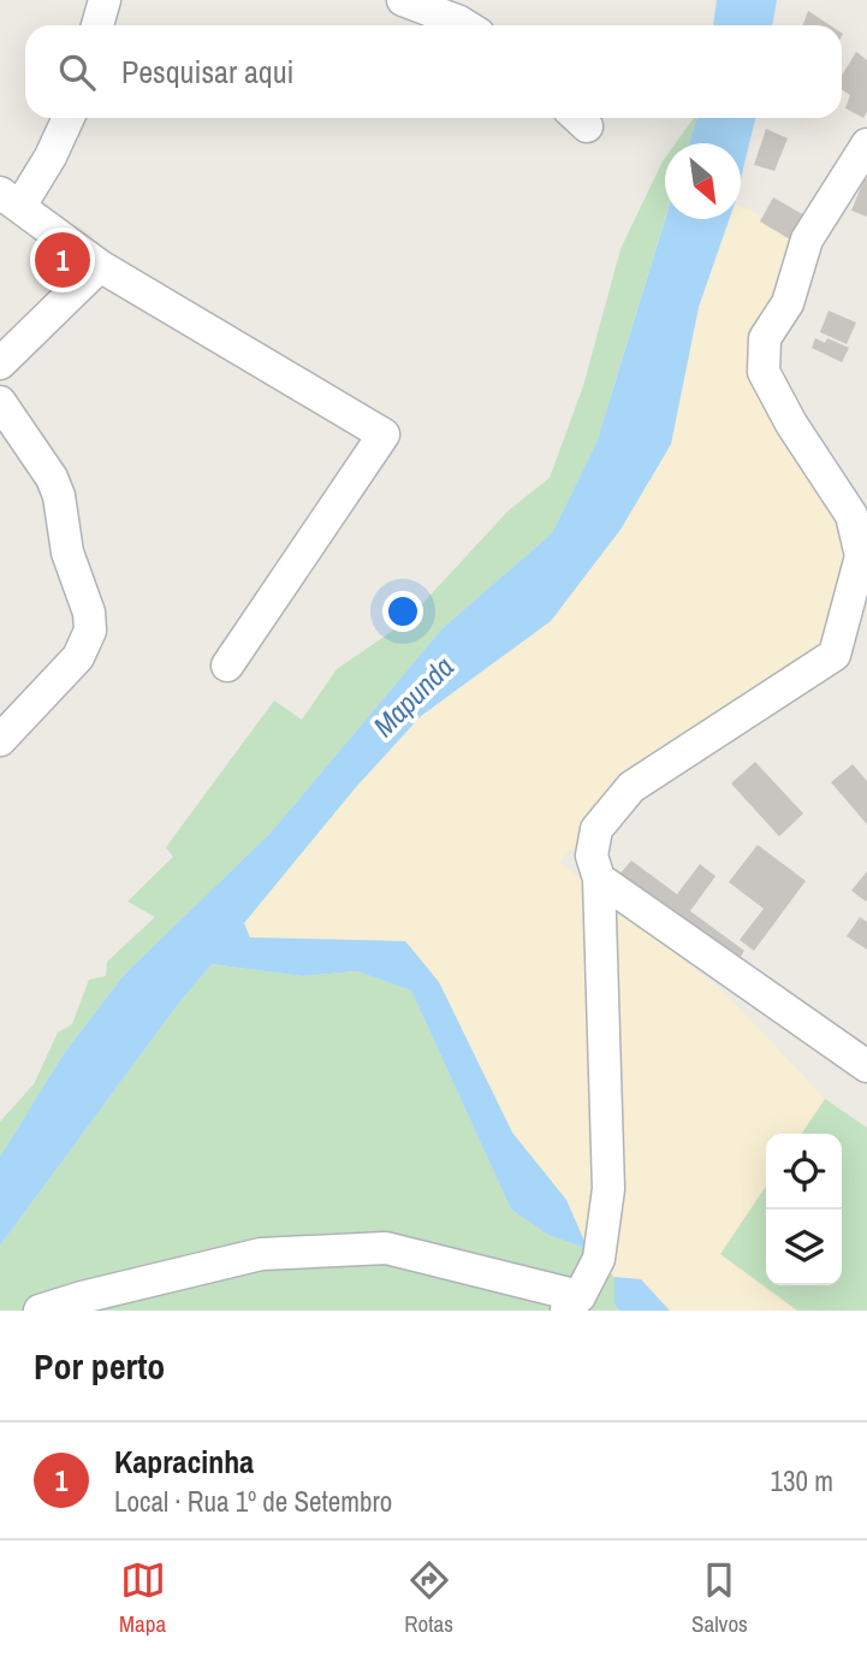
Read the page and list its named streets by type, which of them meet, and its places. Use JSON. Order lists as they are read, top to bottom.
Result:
{
  "water": ["Mapunda"],
  "north": "bottom right",
  "page": {
    "search": "Pesquisar aqui",
    "pins": "1",
    "heading": "Por perto",
    "list": [
      {
        "mark": "1",
        "name": "Kapracinha",
        "note": "Local · Rua 1º de Setembro",
        "value": "130 m"
      }
    ],
    "nav": ["Mapa", "Rotas", "Salvos"]
  }
}
